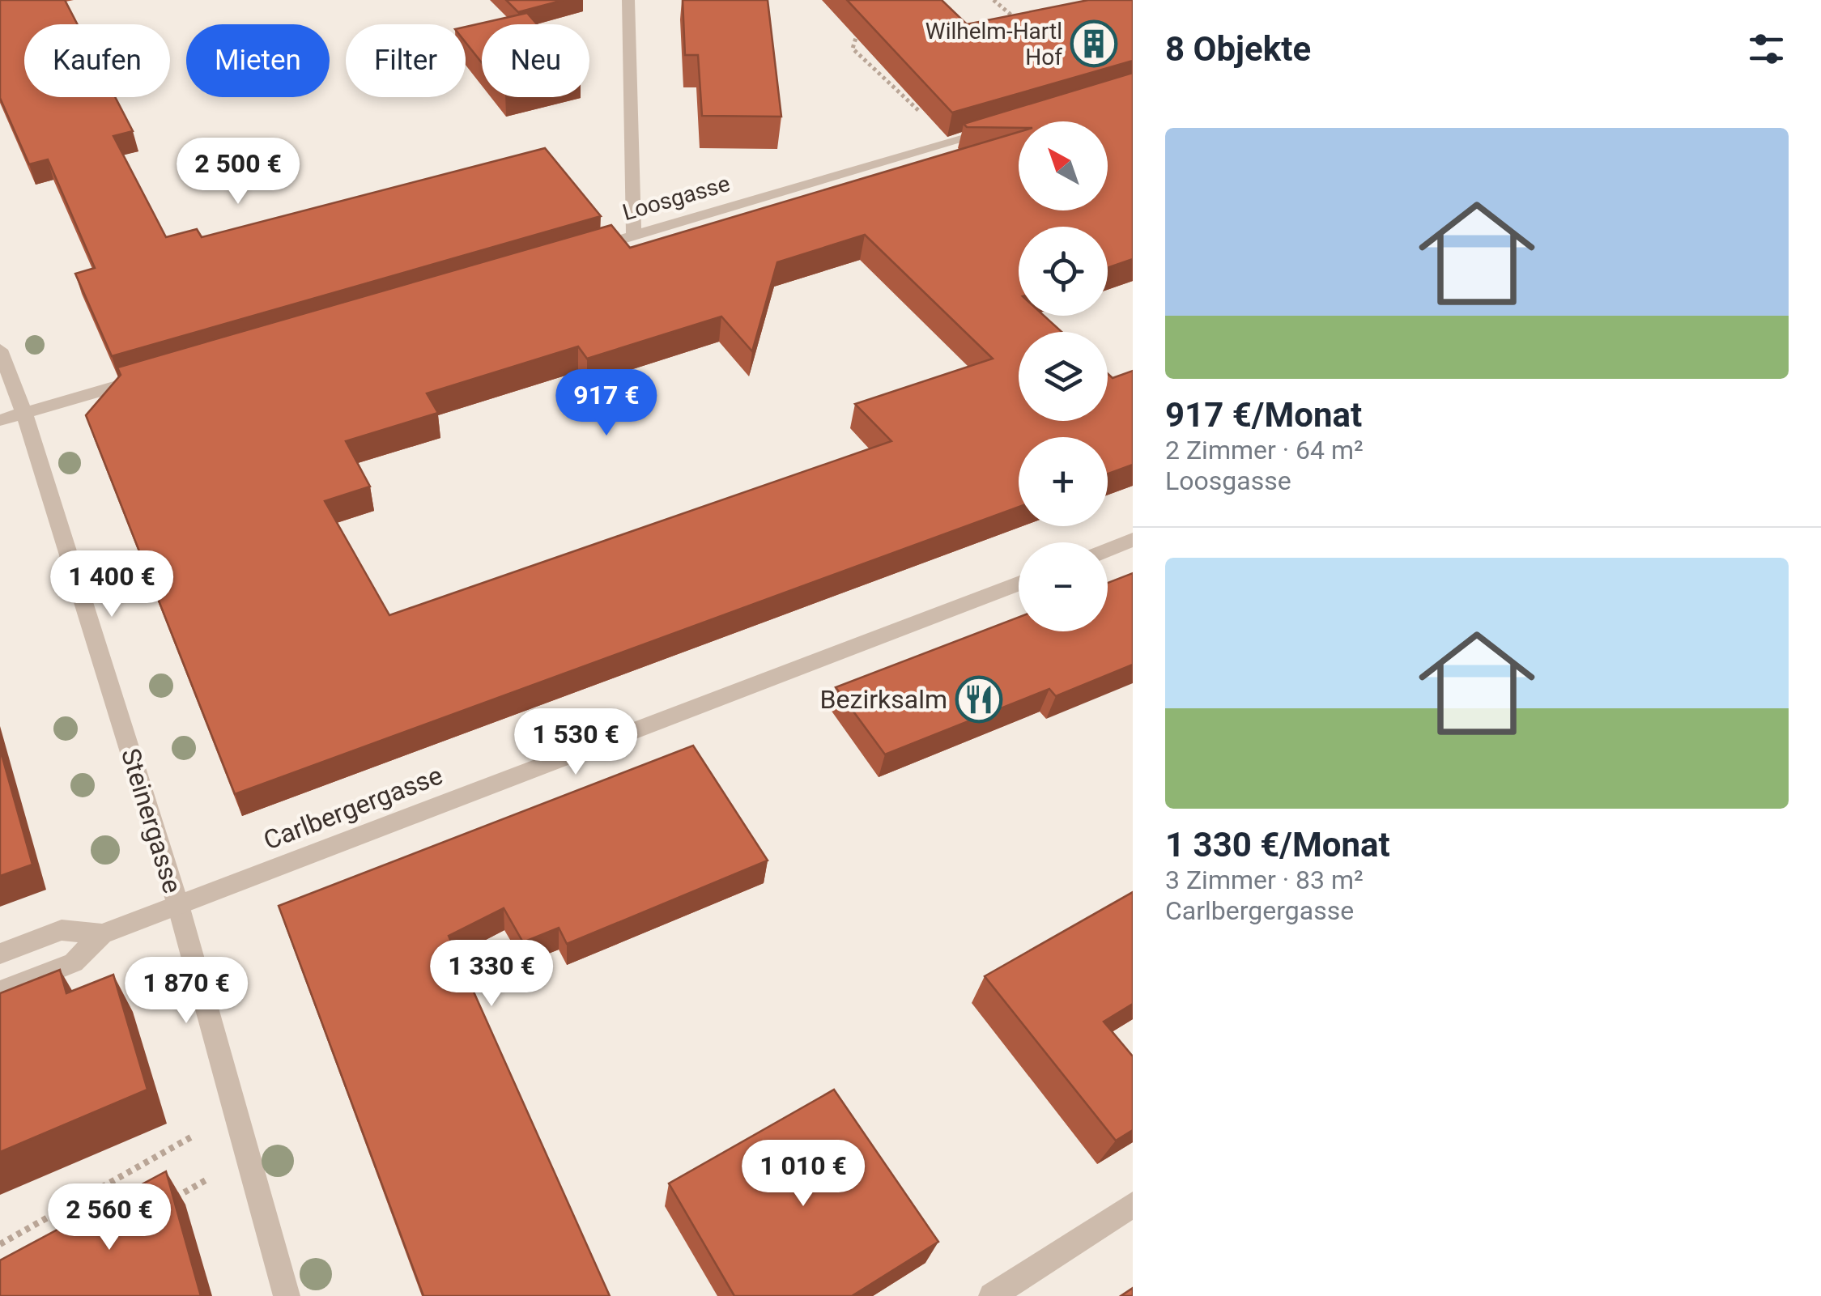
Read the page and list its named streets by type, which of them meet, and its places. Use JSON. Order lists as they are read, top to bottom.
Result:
{
  "streets": {
    "street": ["Loosgasse", "Carlbergergasse", "Steinergasse"]
  },
  "crossings": [
    ["Carlbergergasse", "Steinergasse"]
  ],
  "places": {
    "building": ["Wilhelm-Hartl Hof"],
    "restaurant": ["Bezirksalm"]
  },
  "north": "top left",
  "page": {
    "heading": "8 Objekte",
    "chip": [
      "Kaufen",
      "Mieten",
      "Filter",
      "Neu"
    ],
    "list": [
      {
        "name": "917 €/Monat",
        "note": "2 Zimmer · 64 m² · Loosgasse"
      },
      {
        "name": "1 330 €/Monat",
        "note": "3 Zimmer · 83 m² · Carlbergergasse"
      }
    ],
    "map_buttons": ["+", "−"],
    "price": [
      "2 500 €",
      "917 €",
      "1 400 €",
      "1 530 €",
      "1 330 €",
      "1 870 €",
      "1 010 €",
      "2 560 €"
    ]
  }
}
